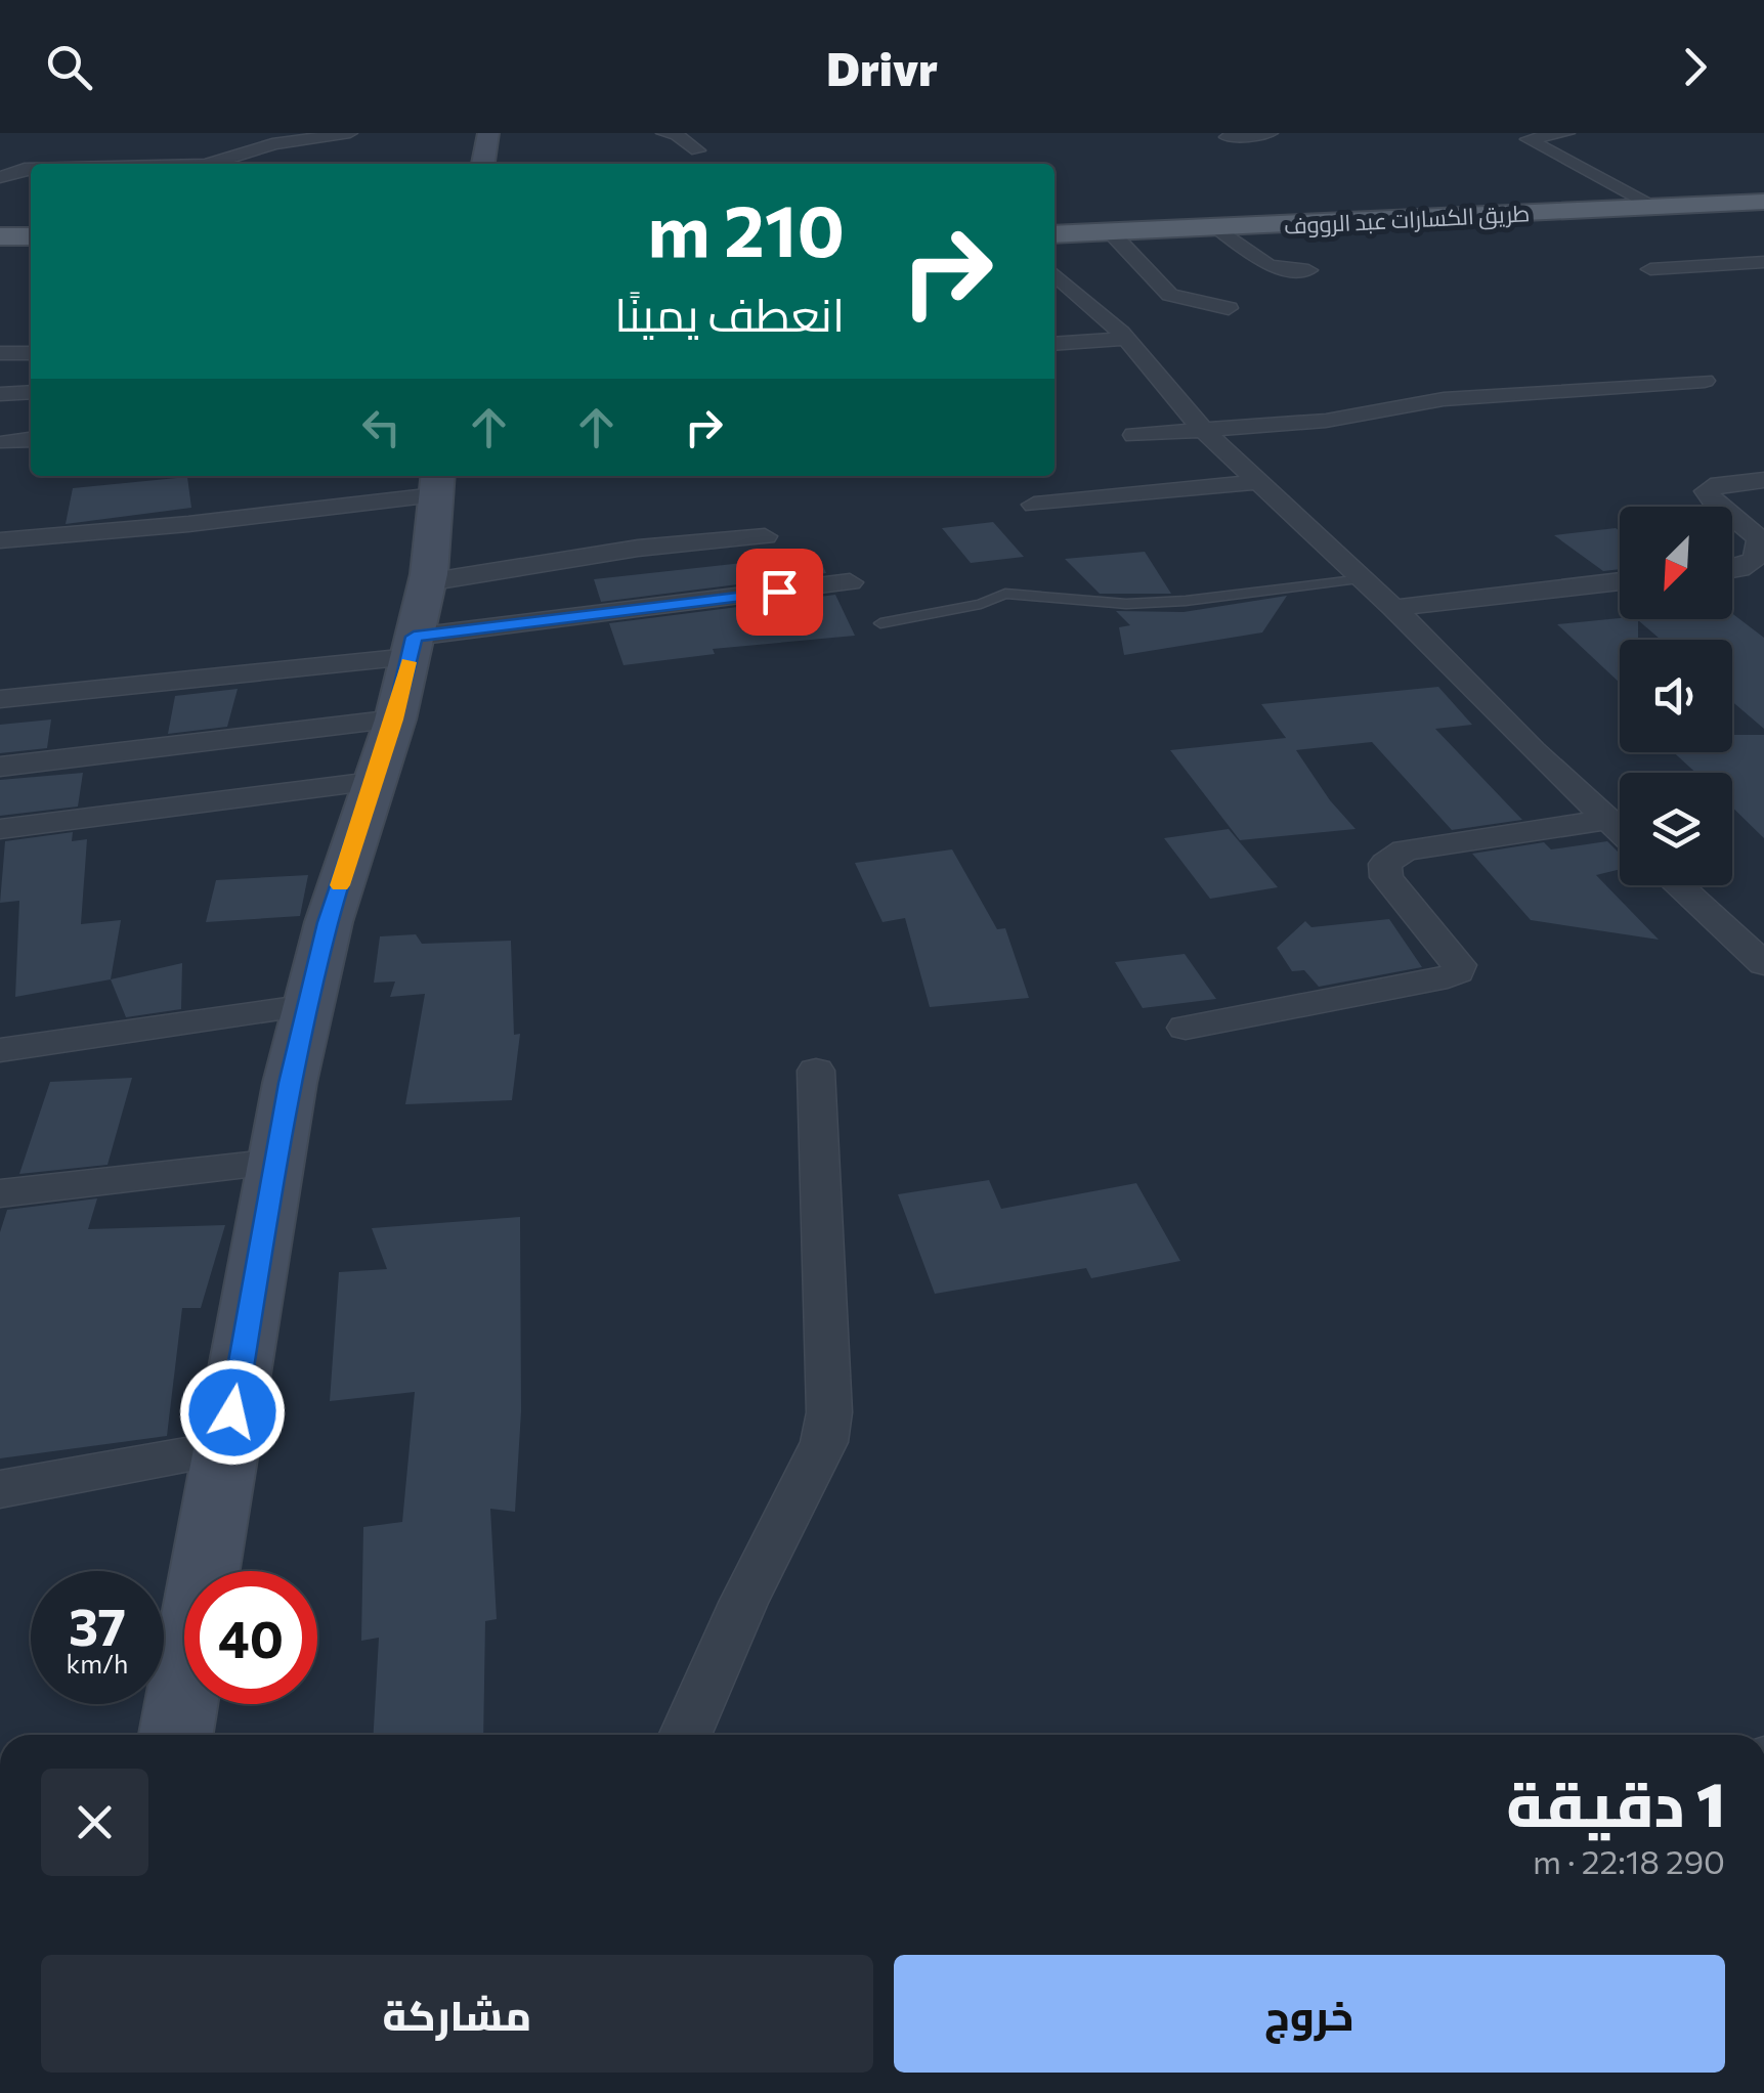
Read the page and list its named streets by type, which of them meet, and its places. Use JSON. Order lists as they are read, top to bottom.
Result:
{
  "streets": {
    "main road": ["طريق الكسارات عبد الرووف"]
  },
  "north": "bottom left",
  "page": {
    "header": "Drivr",
    "turn": ["210 m", "انعطف يمينًا"],
    "speed": "37 km/h",
    "limit": "40",
    "heading": ["1 دقيقة", "290 m · 22:18"],
    "buttons": ["خروج", "مشاركة"]
  }
}
